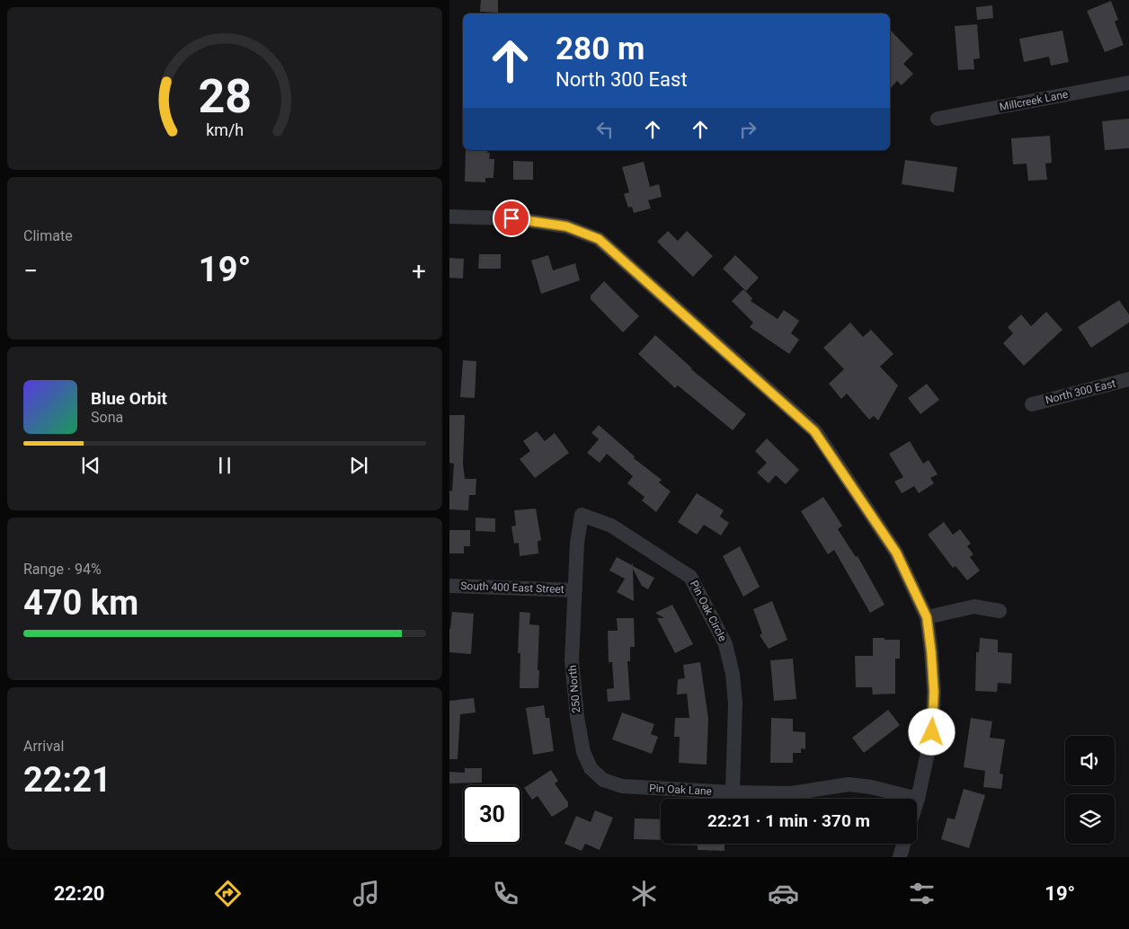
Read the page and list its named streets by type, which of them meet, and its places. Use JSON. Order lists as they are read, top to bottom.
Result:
{
  "streets": {
    "street": [
      "Millcreek Lane",
      "North 300 East",
      "South 400 East Street",
      "Pin Oak Circle",
      "250 North",
      "Pin Oak Lane"
    ]
  },
  "crossings": [
    ["South 400 East Street", "Pin Oak Circle"],
    ["South 400 East Street", "250 North"],
    ["Pin Oak Circle", "250 North"],
    ["Pin Oak Circle", "Pin Oak Lane"],
    ["250 North", "Pin Oak Lane"]
  ],
  "page": {
    "turn": ["280 m", "North 300 East"],
    "tile": [
      "Climate",
      ["Range · 94%", "470 km"],
      ["Arrival", "22:21"]
    ],
    "heat": ["−", "19°", "+"],
    "song": ["Blue Orbit", "Sona"],
    "limit": "30",
    "trip": "22:21 · 1 min · 370 m",
    "tabs": ["22:20", "19°"],
    "gauge": ["28", "km/h"]
  }
}
